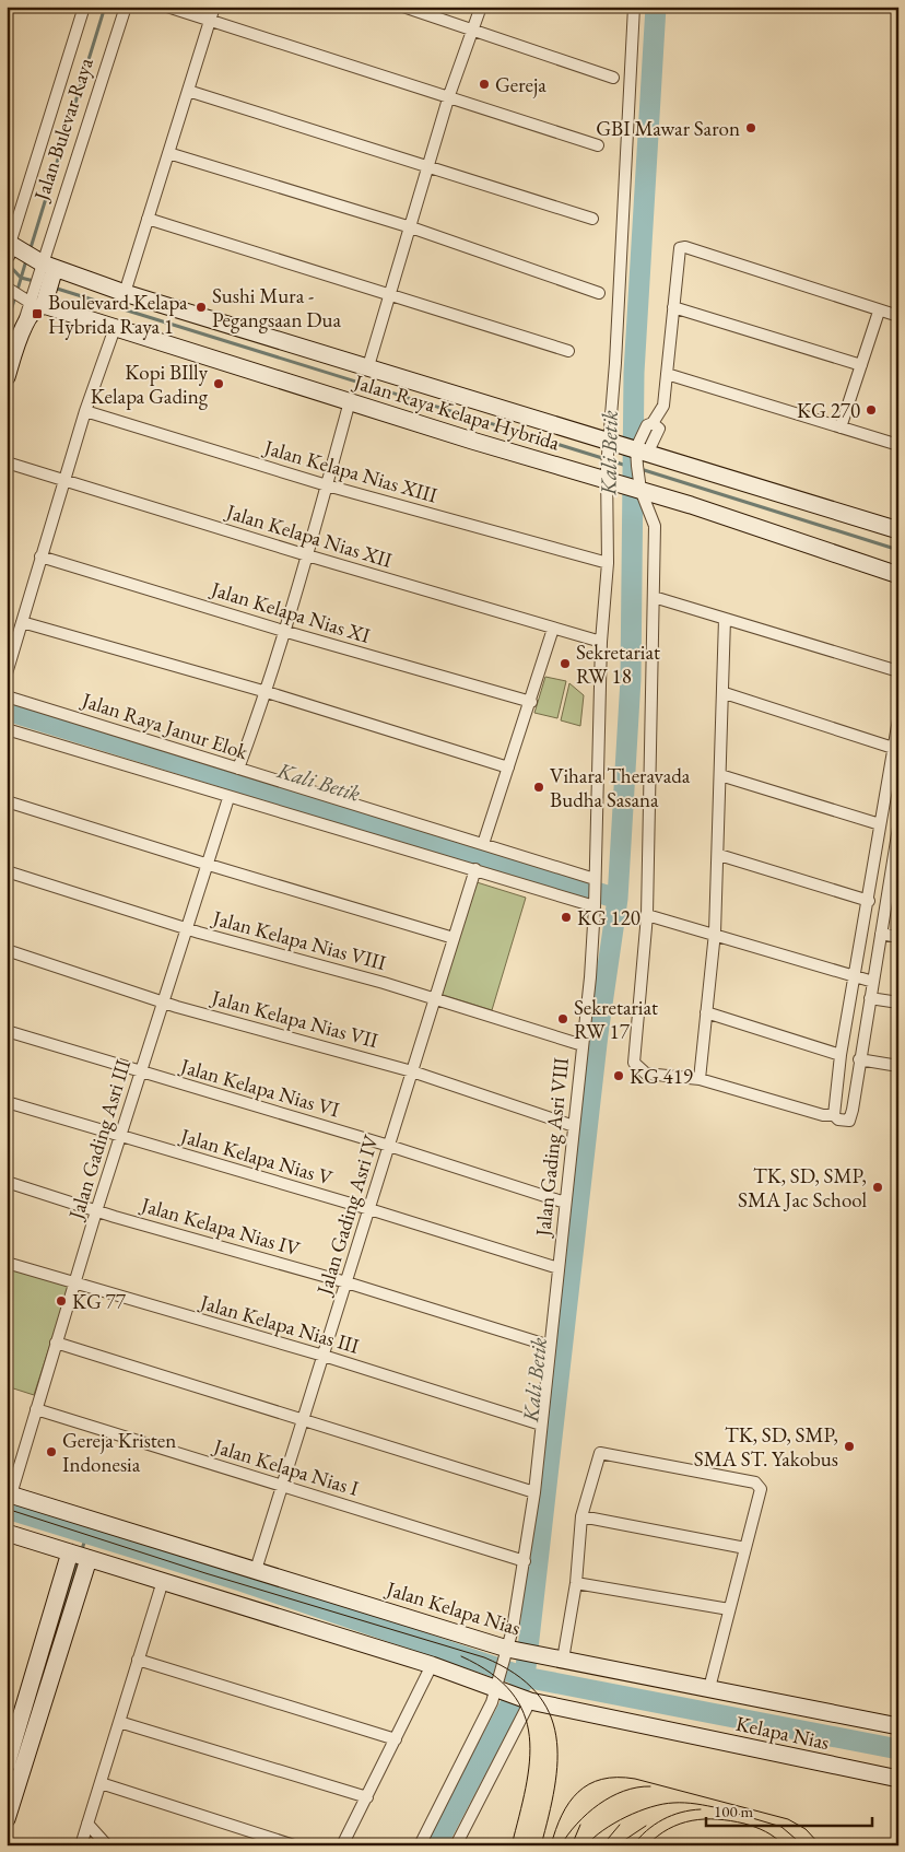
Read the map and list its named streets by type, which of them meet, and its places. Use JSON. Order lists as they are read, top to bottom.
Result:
{
  "streets": {
    "street": [
      "Jalan Bulevar Raya",
      "Jalan Raya Kelapa Hybrida",
      "Jalan Kelapa Nias XIII",
      "Jalan Kelapa Nias XII",
      "Jalan Kelapa Nias XI",
      "Jalan Raya Janur Elok",
      "Jalan Kelapa Nias VIII",
      "Jalan Kelapa Nias VII",
      "Jalan Kelapa Nias VI",
      "Jalan Gading Asri III",
      "Jalan Gading Asri VIII",
      "Jalan Kelapa Nias V",
      "Jalan Gading Asri IV",
      "Jalan Kelapa Nias IV",
      "Jalan Kelapa Nias III",
      "Jalan Kelapa Nias I",
      "Jalan Kelapa Nias",
      "Kelapa Nias"
    ]
  },
  "crossings": [
    ["Jalan Bulevar Raya", "Jalan Raya Kelapa Hybrida"],
    ["Jalan Raya Kelapa Hybrida", "Jalan Gading Asri VIII"],
    ["Jalan Kelapa Nias XIII", "Jalan Gading Asri VIII"],
    ["Jalan Kelapa Nias XII", "Jalan Gading Asri VIII"],
    ["Jalan Raya Janur Elok", "Jalan Gading Asri VIII"],
    ["Jalan Kelapa Nias VIII", "Jalan Gading Asri III"],
    ["Jalan Kelapa Nias VIII", "Jalan Gading Asri VIII"],
    ["Jalan Kelapa Nias VIII", "Jalan Gading Asri IV"],
    ["Jalan Kelapa Nias VII", "Jalan Gading Asri III"],
    ["Jalan Kelapa Nias VII", "Jalan Gading Asri VIII"],
    ["Jalan Kelapa Nias VII", "Jalan Gading Asri IV"],
    ["Jalan Kelapa Nias VI", "Jalan Gading Asri III"],
    ["Jalan Kelapa Nias VI", "Jalan Gading Asri VIII"],
    ["Jalan Kelapa Nias VI", "Jalan Gading Asri IV"],
    ["Jalan Gading Asri III", "Jalan Kelapa Nias V"],
    ["Jalan Gading Asri III", "Jalan Kelapa Nias IV"],
    ["Jalan Gading Asri III", "Jalan Kelapa Nias III"],
    ["Jalan Gading Asri III", "Jalan Kelapa Nias I"],
    ["Jalan Gading Asri III", "Jalan Kelapa Nias"],
    ["Jalan Gading Asri VIII", "Jalan Kelapa Nias V"],
    ["Jalan Gading Asri VIII", "Jalan Kelapa Nias IV"],
    ["Jalan Gading Asri VIII", "Jalan Kelapa Nias III"],
    ["Jalan Gading Asri VIII", "Jalan Kelapa Nias I"],
    ["Jalan Gading Asri VIII", "Jalan Kelapa Nias"],
    ["Jalan Kelapa Nias V", "Jalan Gading Asri IV"],
    ["Jalan Gading Asri IV", "Jalan Kelapa Nias IV"],
    ["Jalan Gading Asri IV", "Jalan Kelapa Nias III"],
    ["Jalan Gading Asri IV", "Jalan Kelapa Nias I"],
    ["Jalan Gading Asri IV", "Jalan Kelapa Nias"]
  ],
  "water": ["Kali Betik"],
  "places": {
    "other": [
      "Gereja",
      "GBI Mawar Saron",
      "Sushi Mura - Pegangsaan Dua",
      "Kopi BIlly Kelapa Gading",
      "KG 270",
      "Sekretariat RW 18",
      "Vihara Theravada Budha Sasana",
      "KG 120",
      "Sekretariat RW 17",
      "KG 419",
      "TK, SD, SMP, SMA Jac School",
      "KG 77",
      "TK, SD, SMP, SMA ST. Yakobus",
      "Gereja Kristen Indonesia"
    ],
    "transit": ["Boulevard Kelapa Hybrida Raya 1"]
  },
  "scale_bar": "100 m"
}
